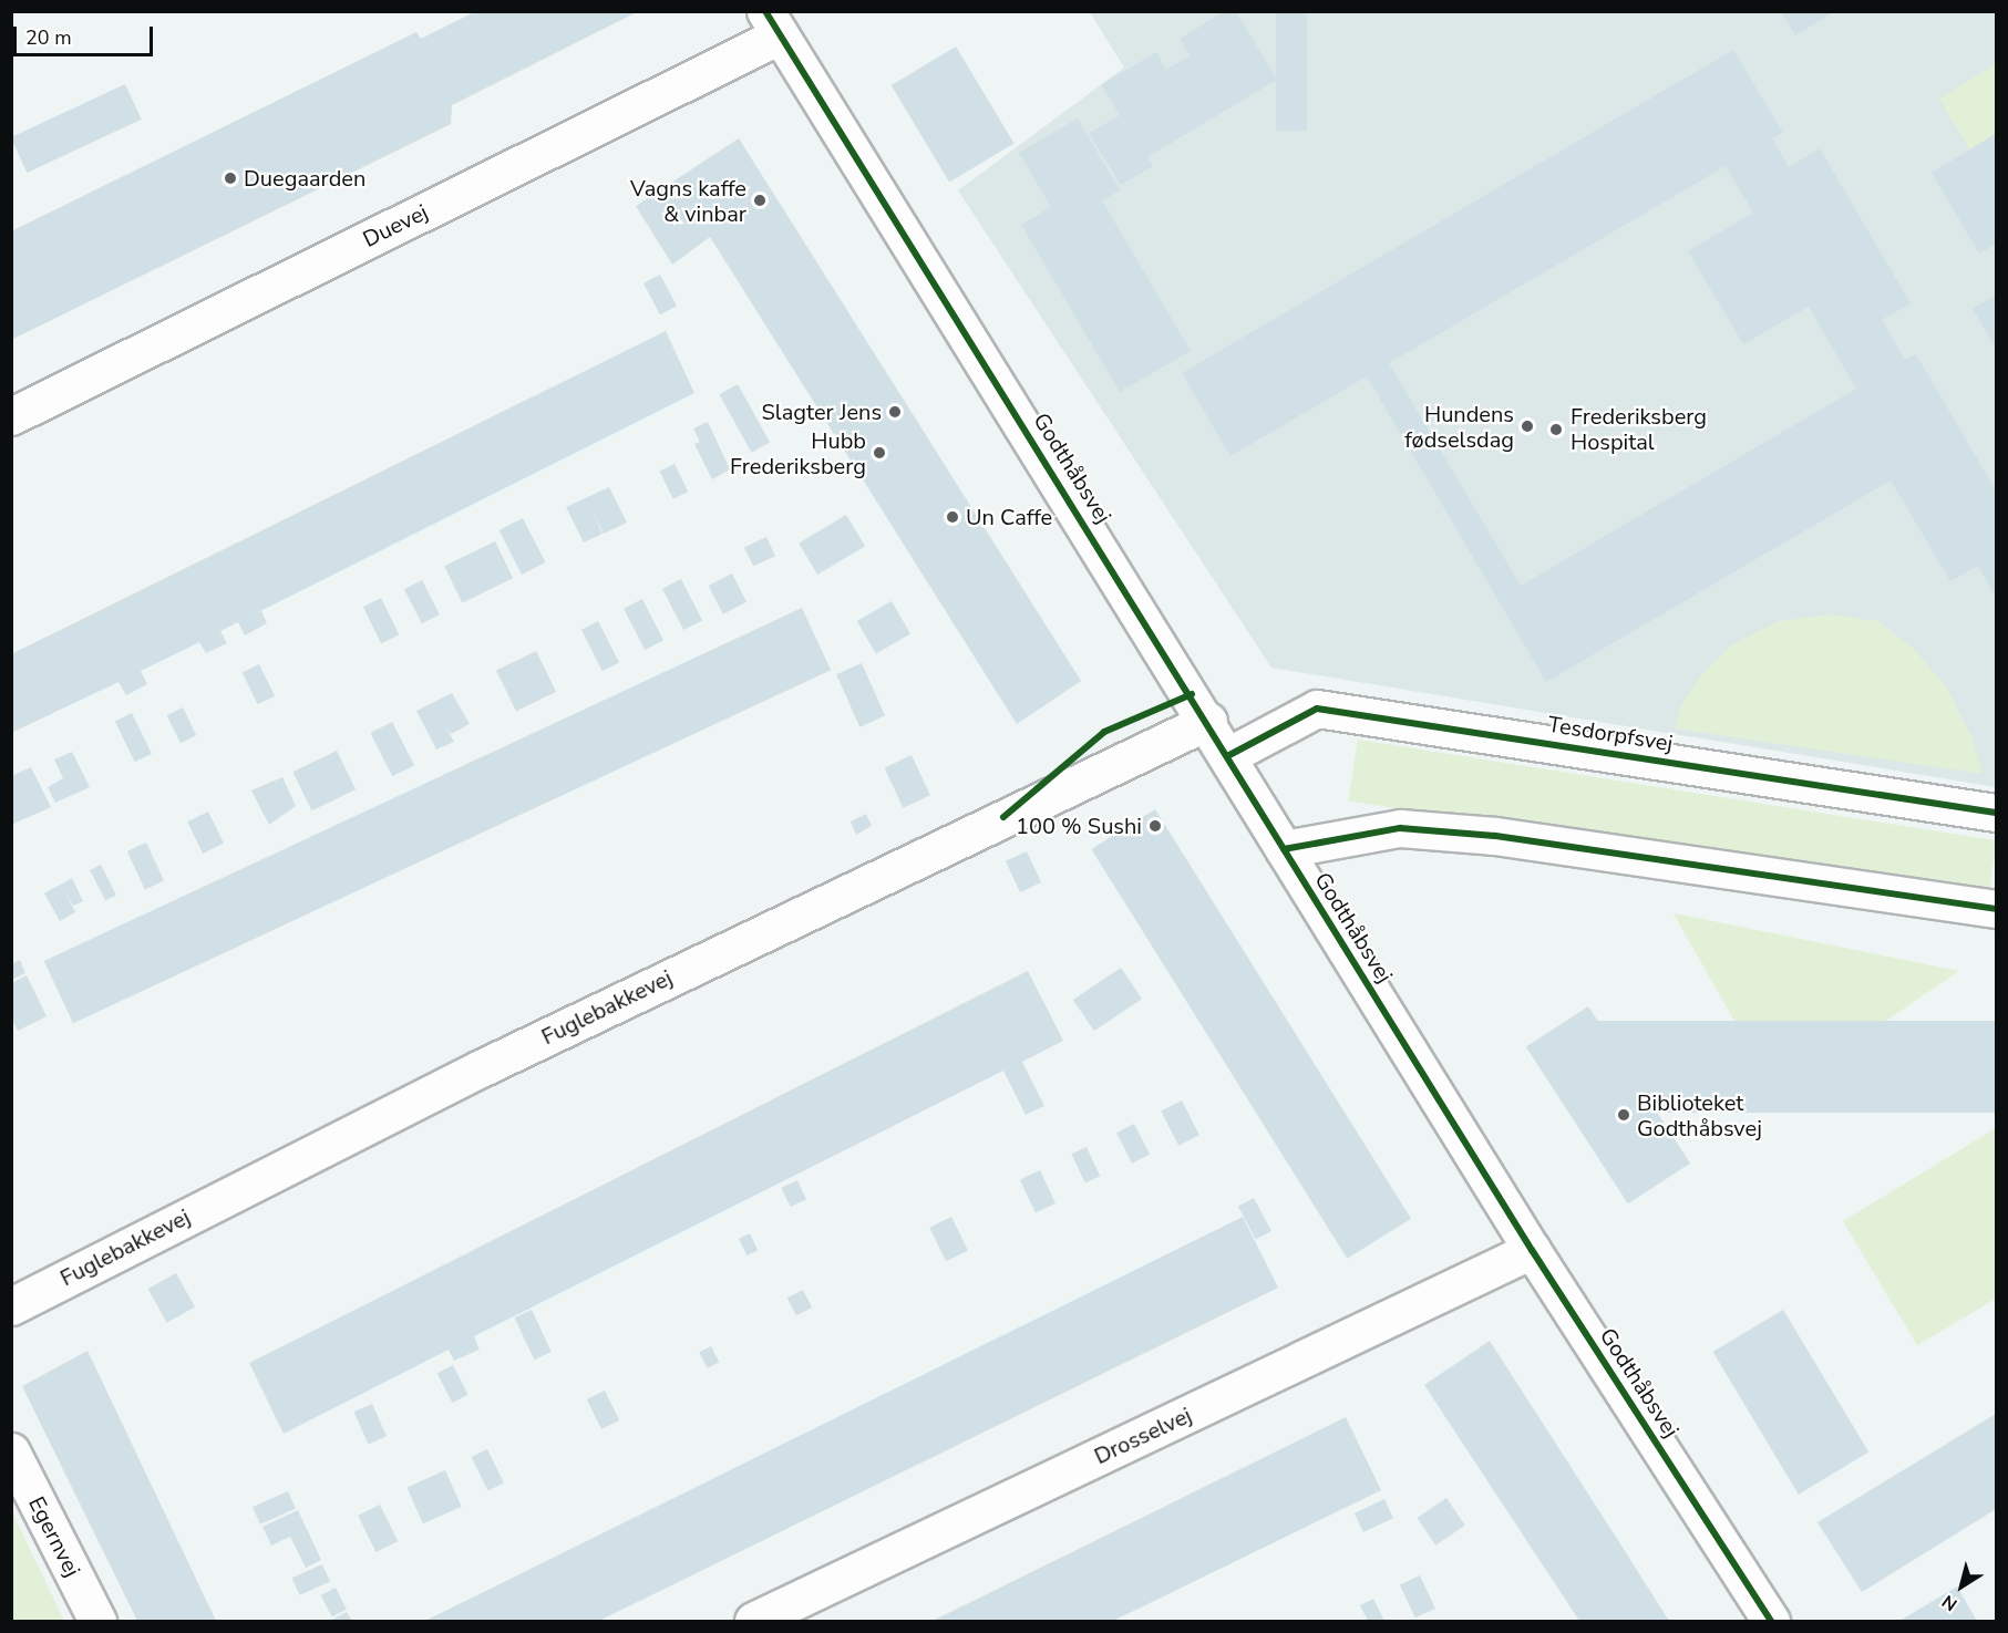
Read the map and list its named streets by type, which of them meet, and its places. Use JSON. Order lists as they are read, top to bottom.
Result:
{
  "streets": {
    "street": [
      "Duevej",
      "Godthåbsvej",
      "Tesdorpfsvej",
      "Fuglebakkevej",
      "Drosselvej",
      "Egernvej"
    ]
  },
  "crossings": [
    ["Duevej", "Godthåbsvej"],
    ["Godthåbsvej", "Tesdorpfsvej"],
    ["Godthåbsvej", "Fuglebakkevej"],
    ["Godthåbsvej", "Drosselvej"]
  ],
  "places": [
    "Duegaarden",
    "Vagns kaffe & vinbar",
    "Slagter Jens",
    "Hundens fødselsdag",
    "Frederiksberg Hospital",
    "Hubb Frederiksberg",
    "Un Caffe",
    "100 % Sushi",
    "Biblioteket Godthåbsvej"
  ],
  "scale_bar": "20 m",
  "north": "bottom left"
}
